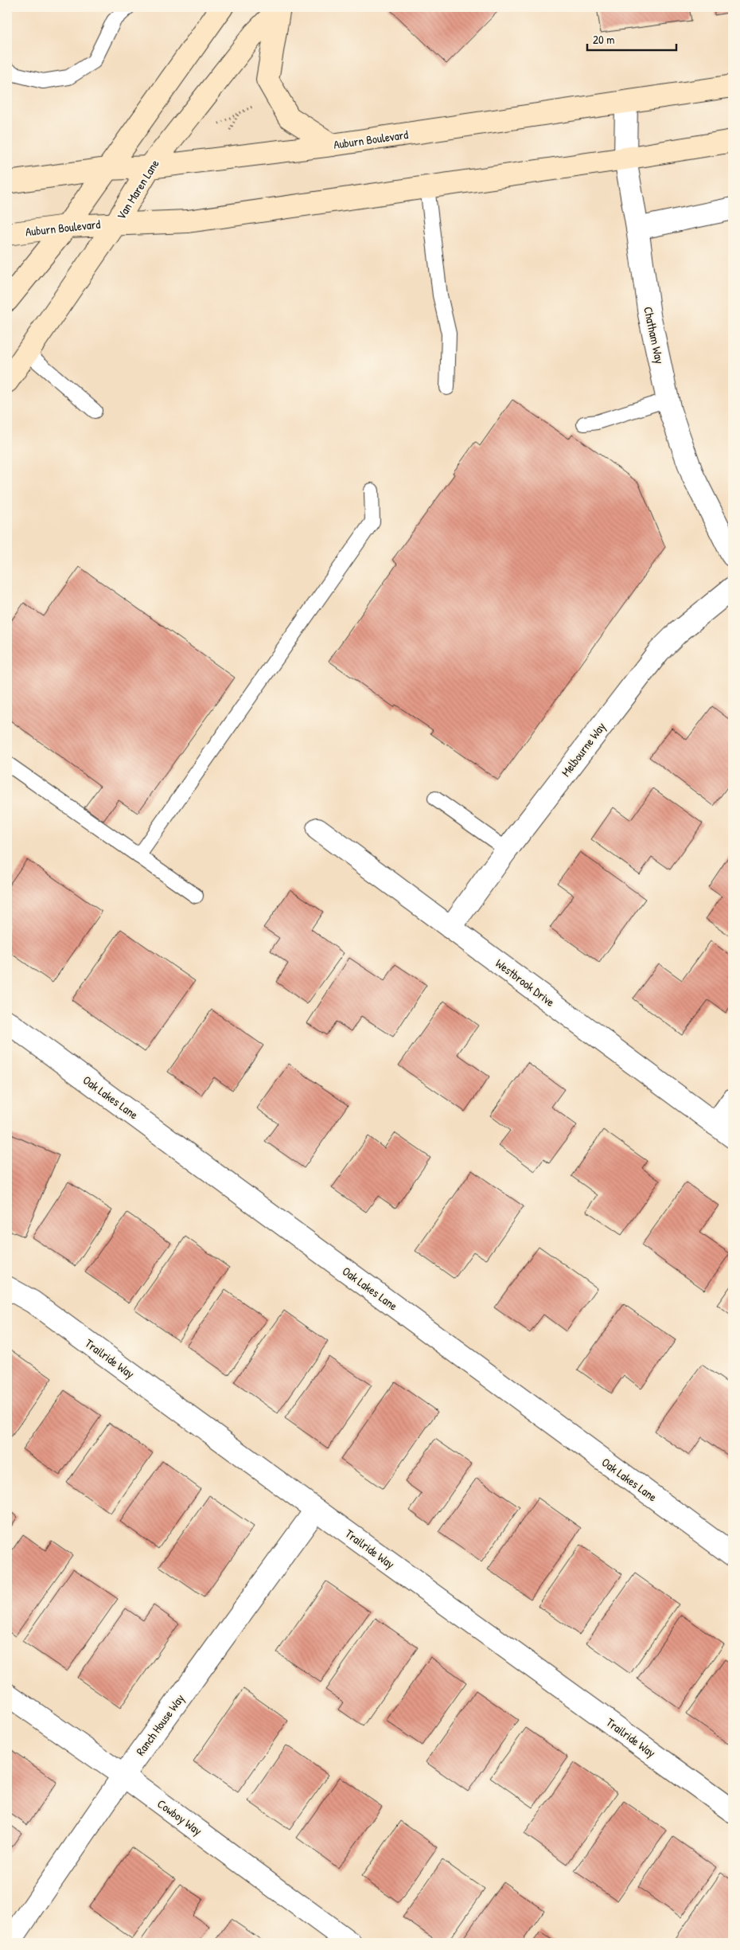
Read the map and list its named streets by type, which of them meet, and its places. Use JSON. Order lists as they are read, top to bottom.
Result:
{
  "streets": {
    "main road": ["Auburn Boulevard", "Van Maren Lane"],
    "street": [
      "Chatham Way",
      "Melbourne Way",
      "Westbrook Drive",
      "Oak Lakes Lane",
      "Trailride Way",
      "Ranch House Way",
      "Cowboy Way"
    ]
  },
  "crossings": [
    ["Auburn Boulevard", "Van Maren Lane"],
    ["Auburn Boulevard", "Chatham Way"],
    ["Melbourne Way", "Westbrook Drive"],
    ["Trailride Way", "Ranch House Way"],
    ["Ranch House Way", "Cowboy Way"]
  ],
  "scale_bar": "20 m"
}
